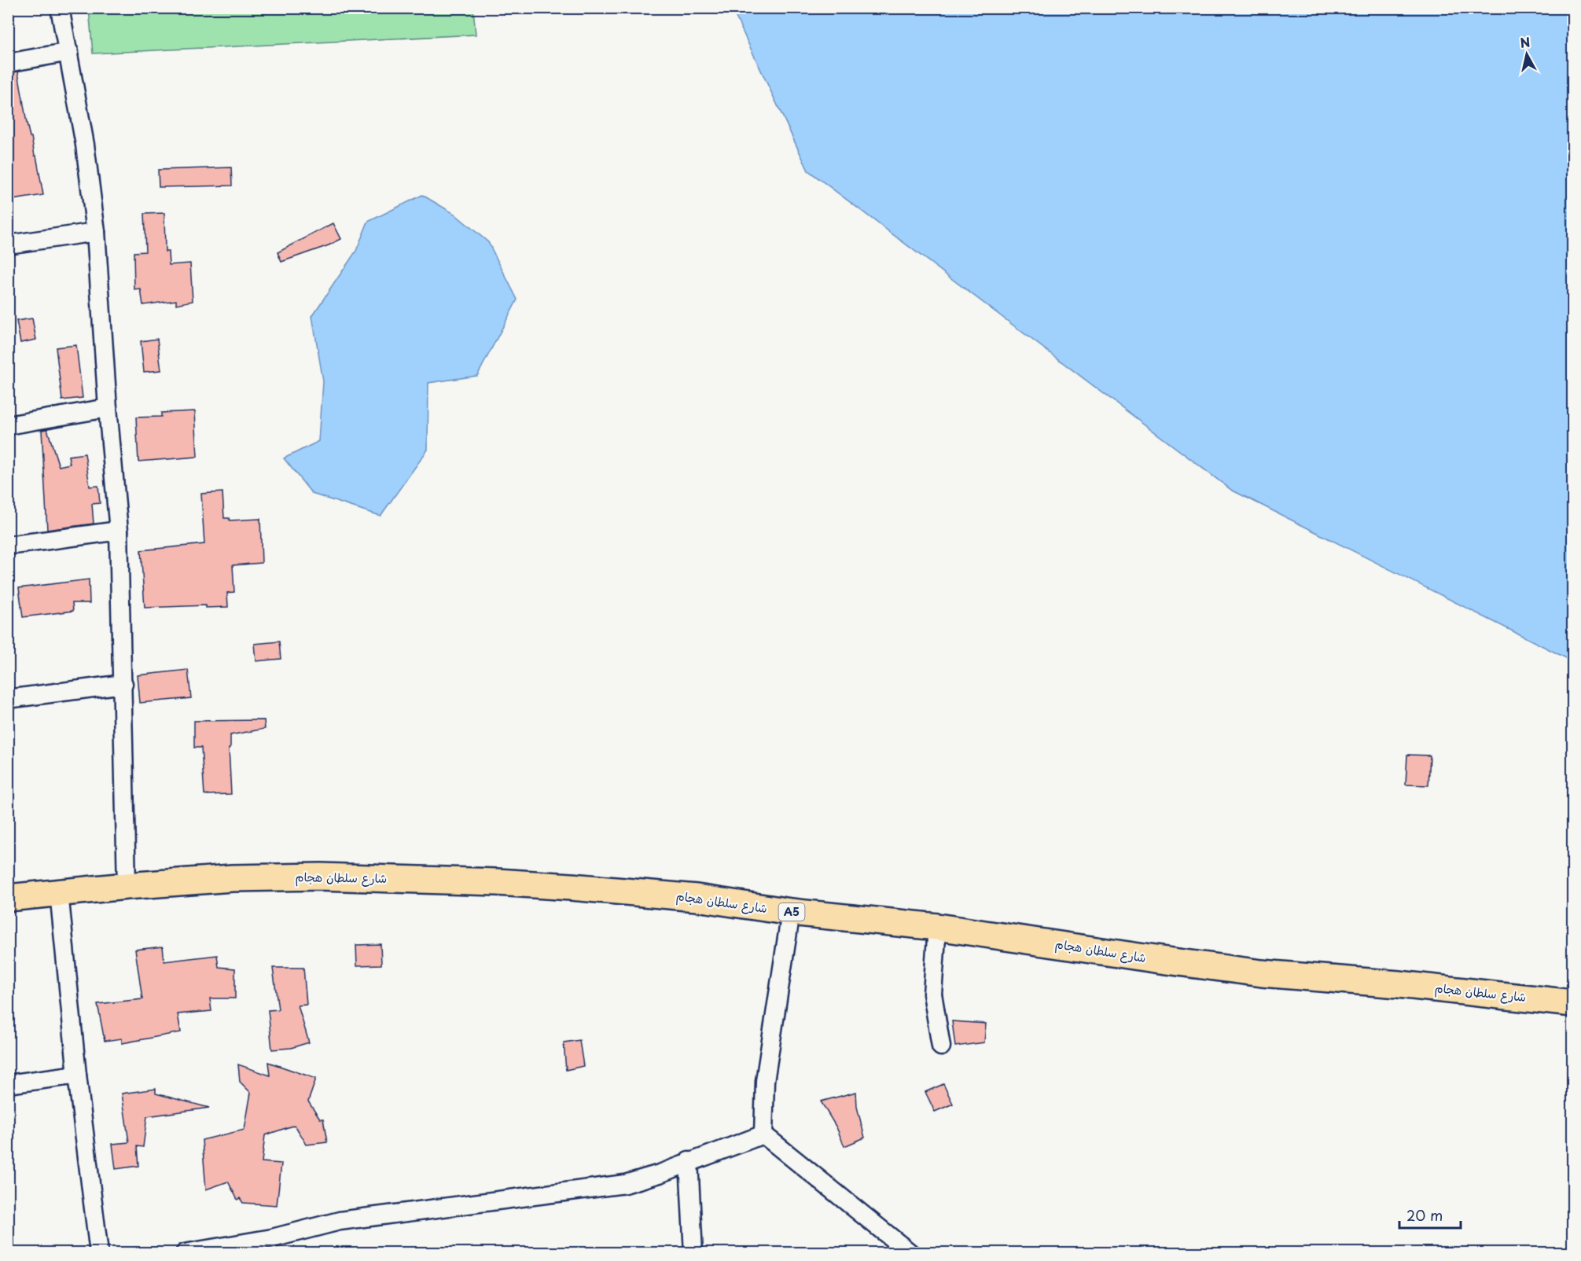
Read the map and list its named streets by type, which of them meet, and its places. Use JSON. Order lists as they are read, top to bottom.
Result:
{
  "streets": {
    "highway": ["شارع سلطان هجام", "A5"]
  },
  "scale_bar": "20 m",
  "north": "top"
}
